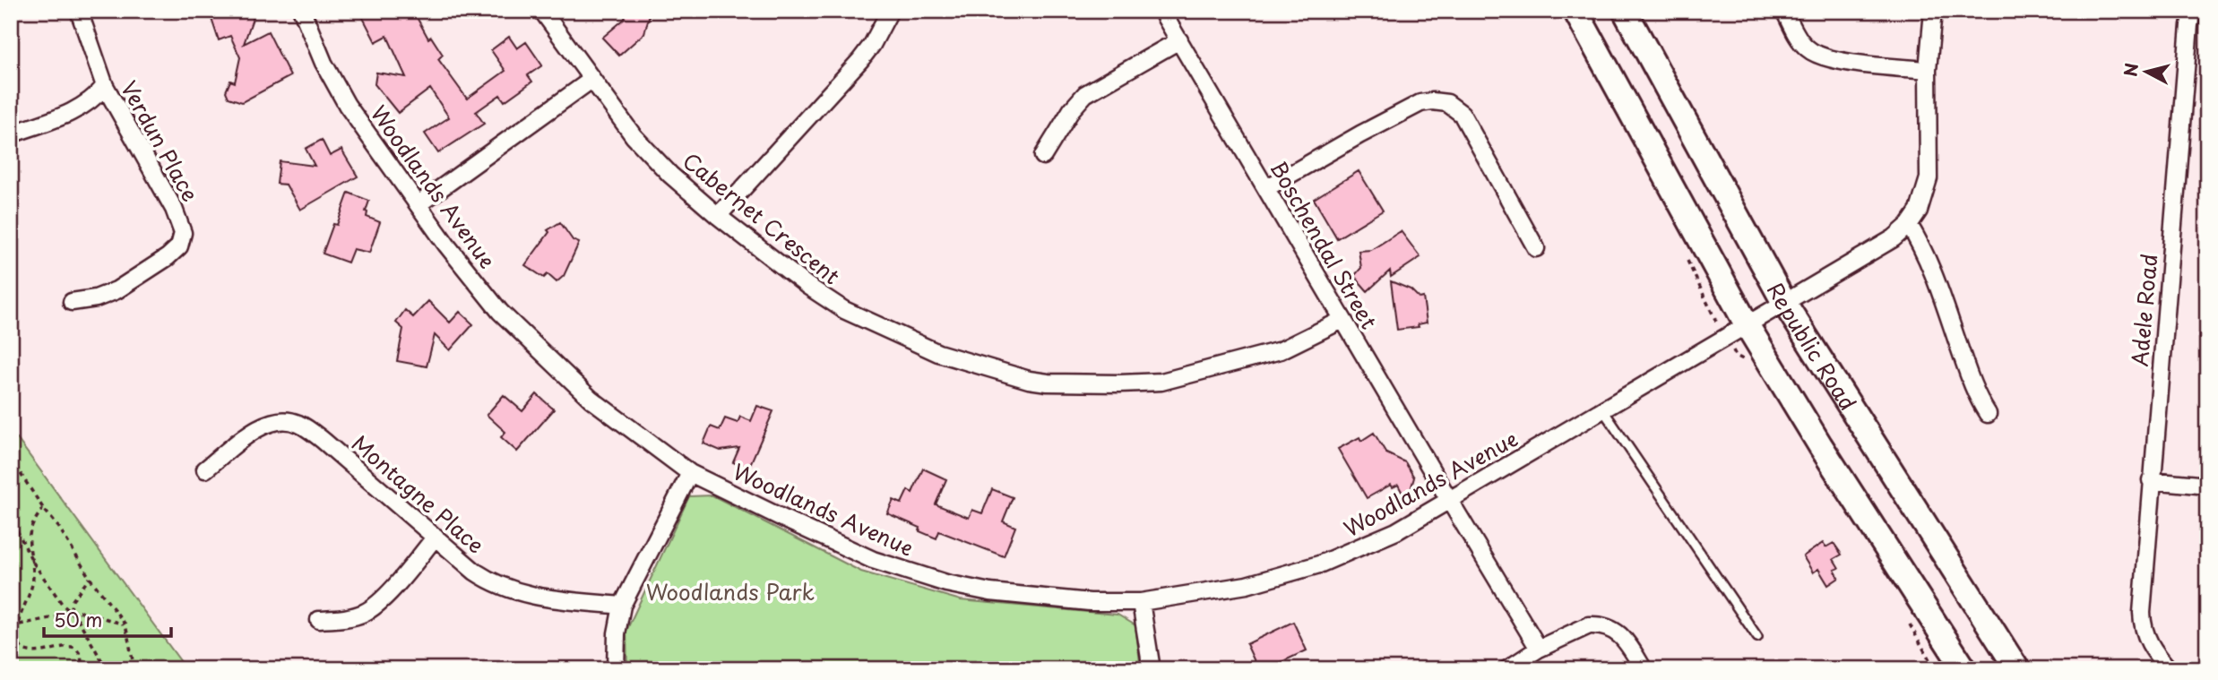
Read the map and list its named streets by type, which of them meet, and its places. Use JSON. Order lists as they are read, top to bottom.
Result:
{
  "streets": {
    "main road": ["Republic Road"],
    "street": [
      "Verdun Place",
      "Woodlands Avenue",
      "Cabernet Crescent",
      "Boschendal Street",
      "Adele Road",
      "Montagne Place"
    ]
  },
  "crossings": [
    ["Woodlands Avenue", "Boschendal Street"],
    ["Woodlands Avenue", "Republic Road"],
    ["Cabernet Crescent", "Boschendal Street"]
  ],
  "parks": ["Woodlands Park"],
  "scale_bar": "50 m",
  "north": "left"
}
